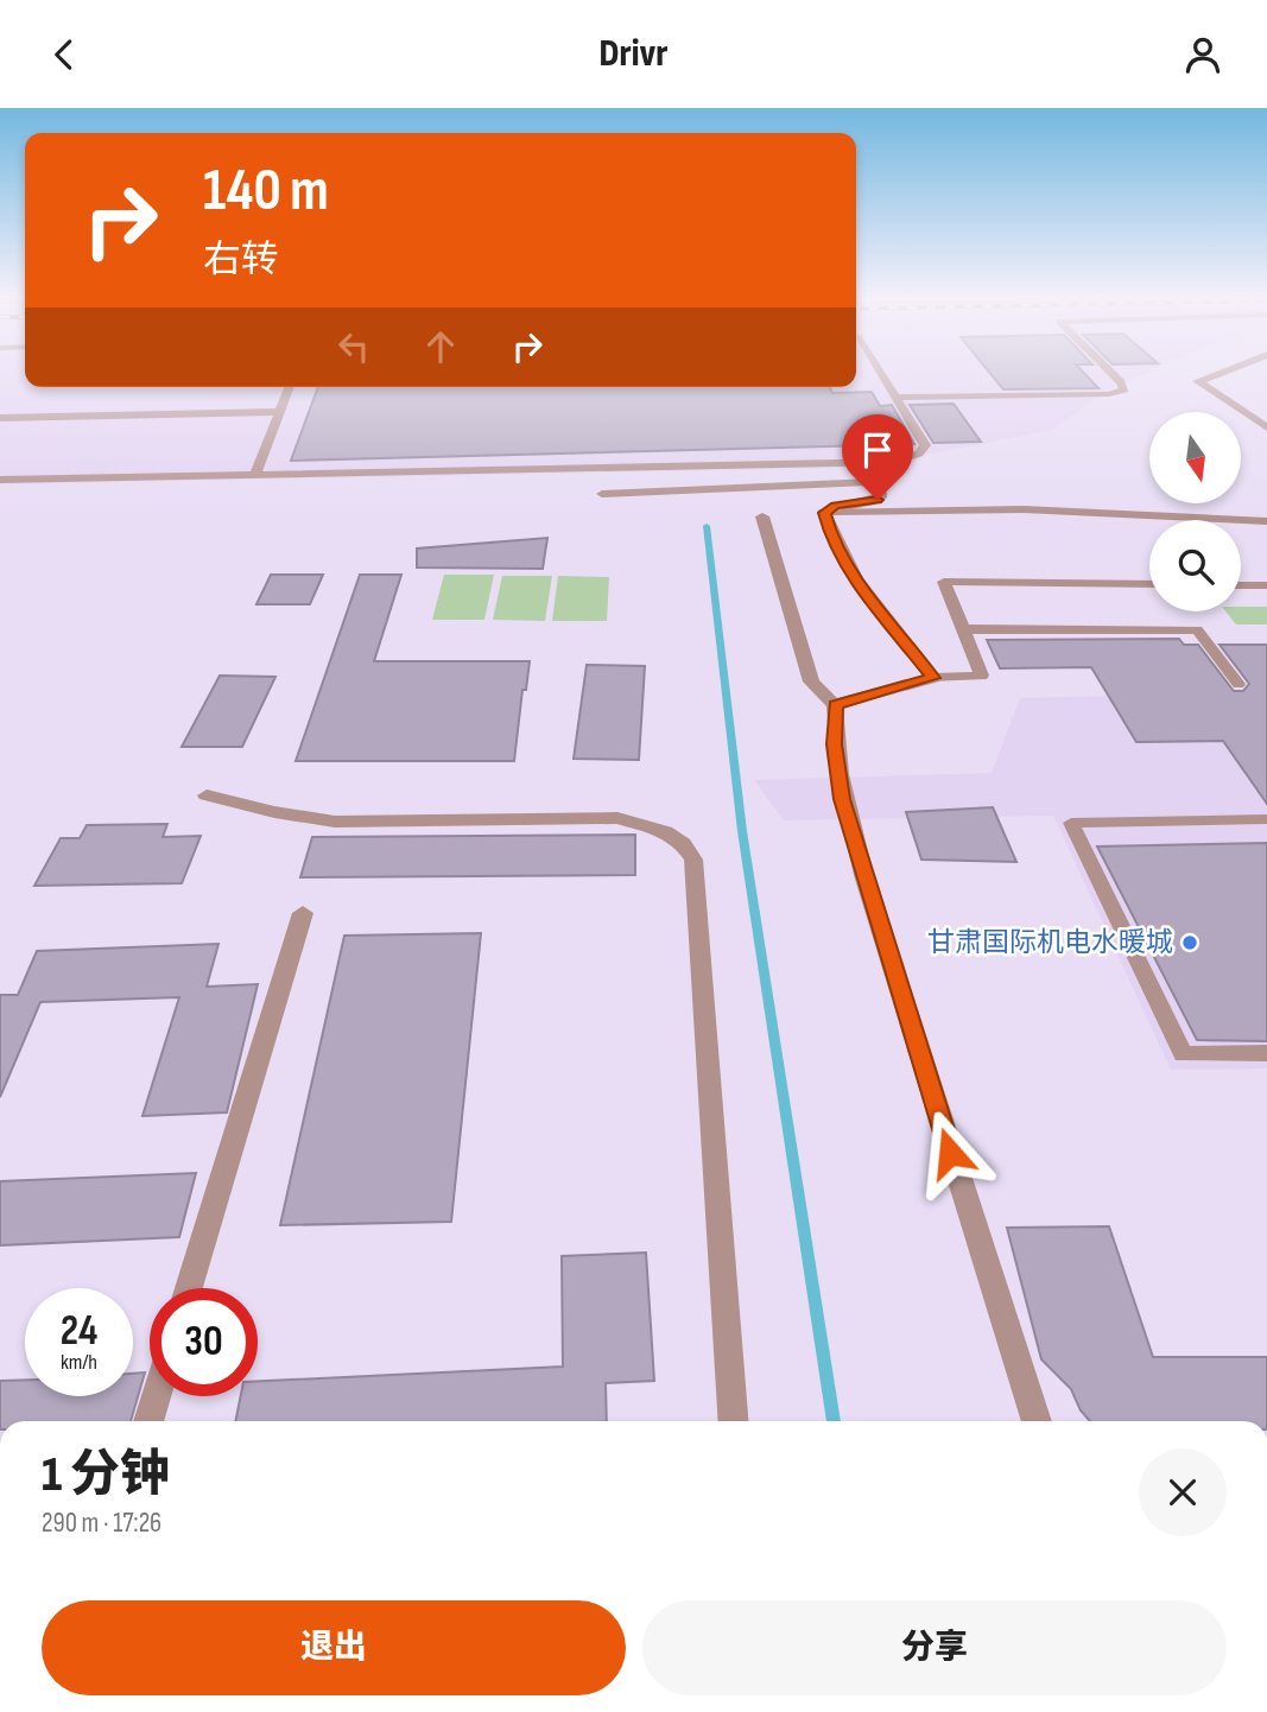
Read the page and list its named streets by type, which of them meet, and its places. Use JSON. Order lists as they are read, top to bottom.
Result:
{
  "places": ["甘肃国际机电水暖城"],
  "north": "bottom",
  "page": {
    "header": "Drivr",
    "turn": ["140 m", "右转"],
    "speed": "24 km/h",
    "limit": "30",
    "heading": ["1 分钟", "290 m · 17:26"],
    "buttons": ["退出", "分享"]
  }
}
